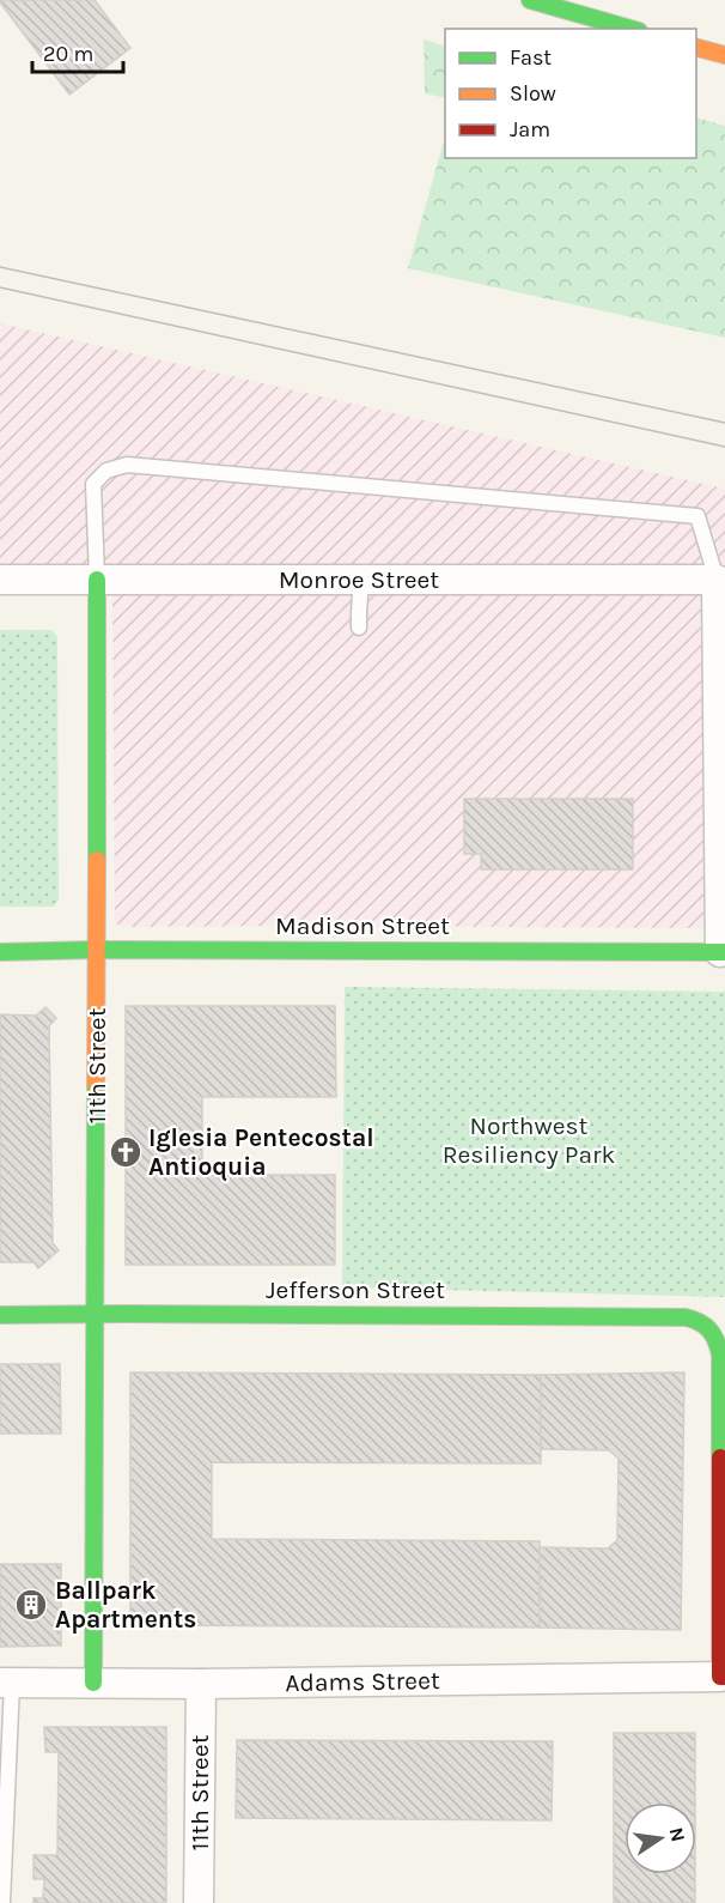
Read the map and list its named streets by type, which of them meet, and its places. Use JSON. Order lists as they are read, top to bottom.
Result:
{
  "streets": {
    "street": [
      "Monroe Street",
      "Madison Street",
      "11th Street",
      "Jefferson Street",
      "Adams Street"
    ]
  },
  "crossings": [
    ["Monroe Street", "11th Street"],
    ["Madison Street", "11th Street"],
    ["11th Street", "Jefferson Street"],
    ["11th Street", "Adams Street"],
    ["Jefferson Street", "Adams Street"]
  ],
  "parks": ["Northwest Resiliency Park"],
  "places": {
    "church": ["Iglesia Pentecostal Antioquia"],
    "building": ["Ballpark Apartments"]
  },
  "legend": ["Fast", "Slow", "Jam"],
  "scale_bar": "20 m",
  "north": "right"
}
